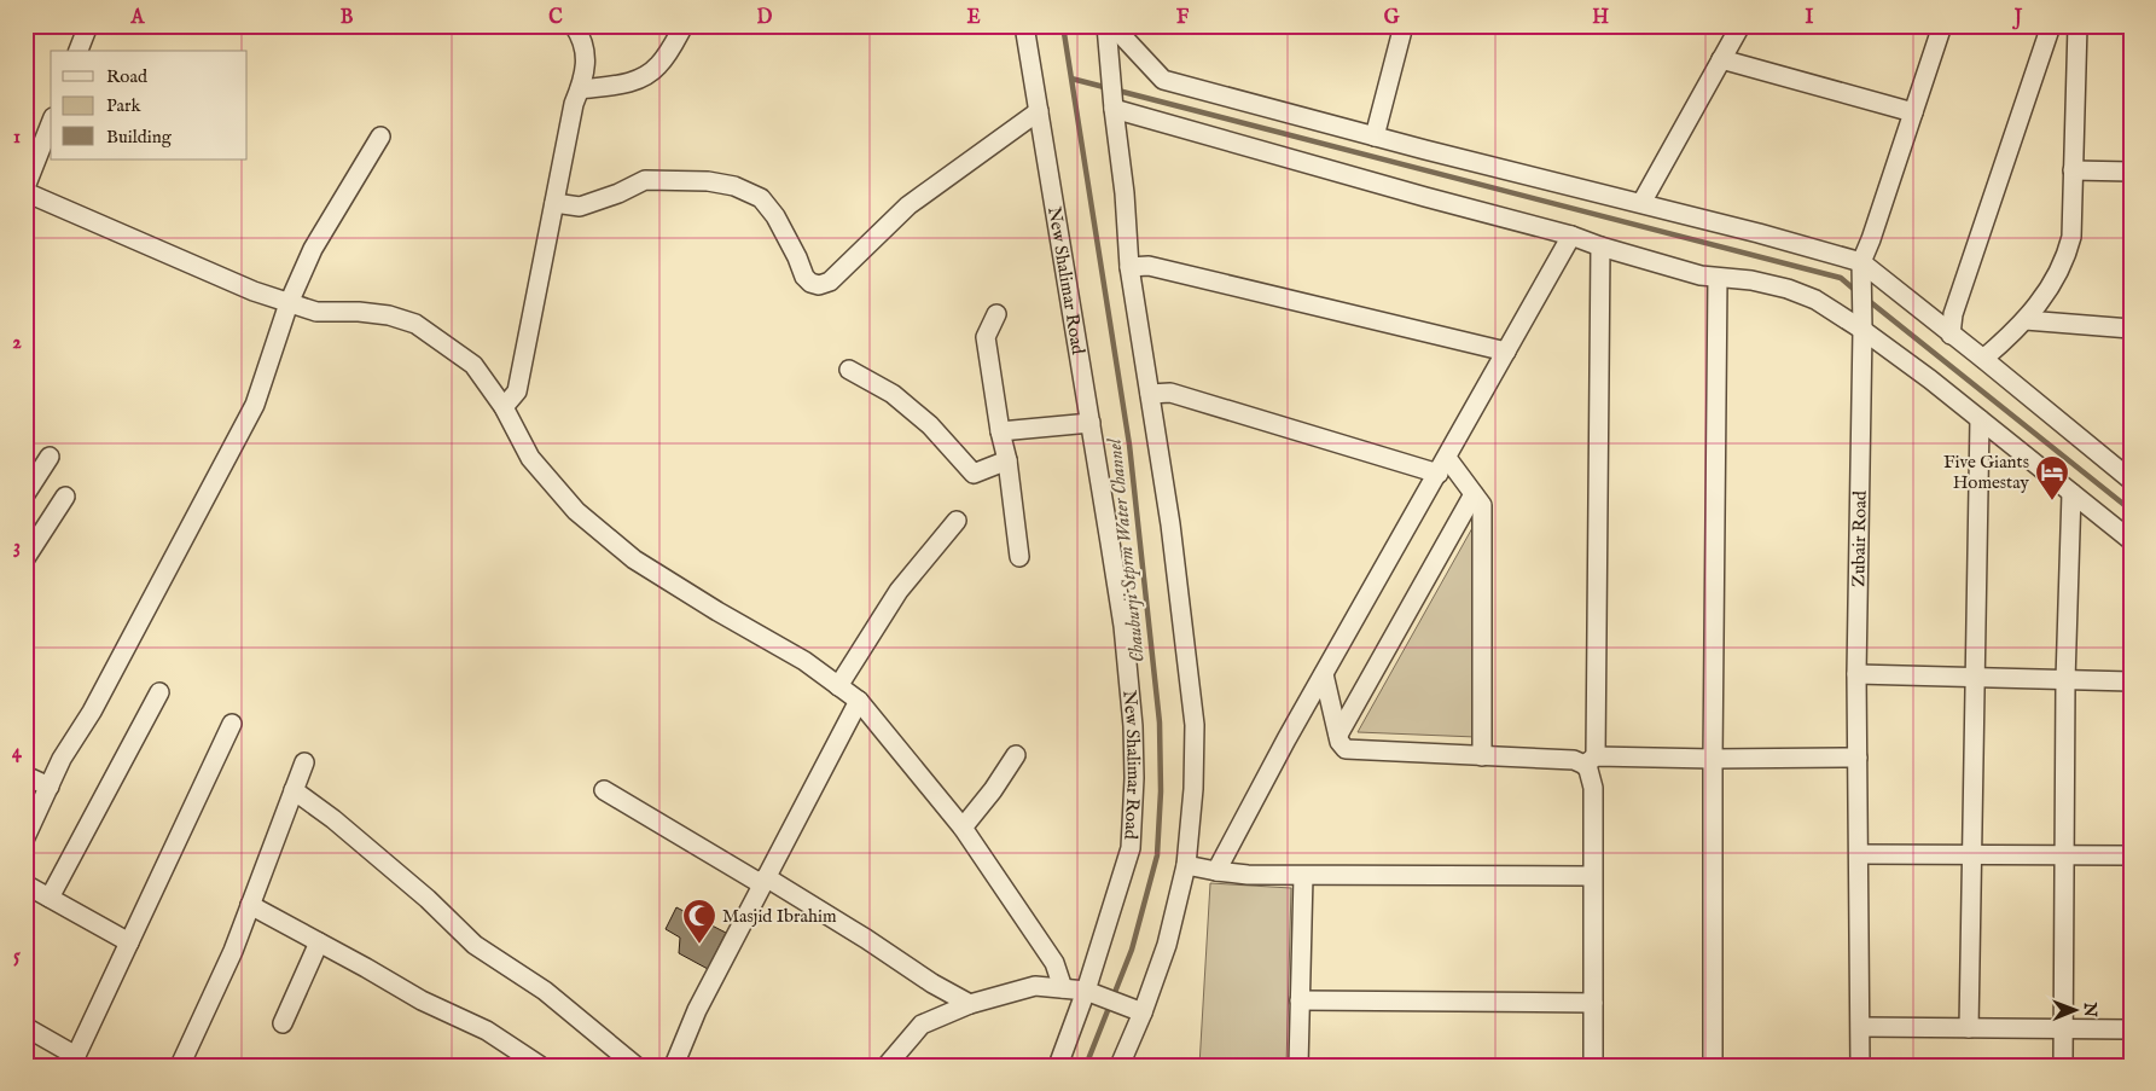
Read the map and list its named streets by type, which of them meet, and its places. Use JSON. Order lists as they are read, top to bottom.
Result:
{
  "streets": {
    "street": ["New Shalimar Road", "Zubair Road"]
  },
  "water": ["Chauburji Stprm Water Channel"],
  "places": {
    "hotel": ["Five Giants Homestay"],
    "mosque": ["Masjid Ibrahim"]
  },
  "legend": ["Road", "Park", "Building"],
  "north": "right",
  "grid": {
    "columns": [
      "A",
      "B",
      "C",
      "D",
      "E",
      "F",
      "G",
      "H",
      "I",
      "J"
    ],
    "rows": [
      "1",
      "2",
      "3",
      "4",
      "5"
    ]
  }
}
